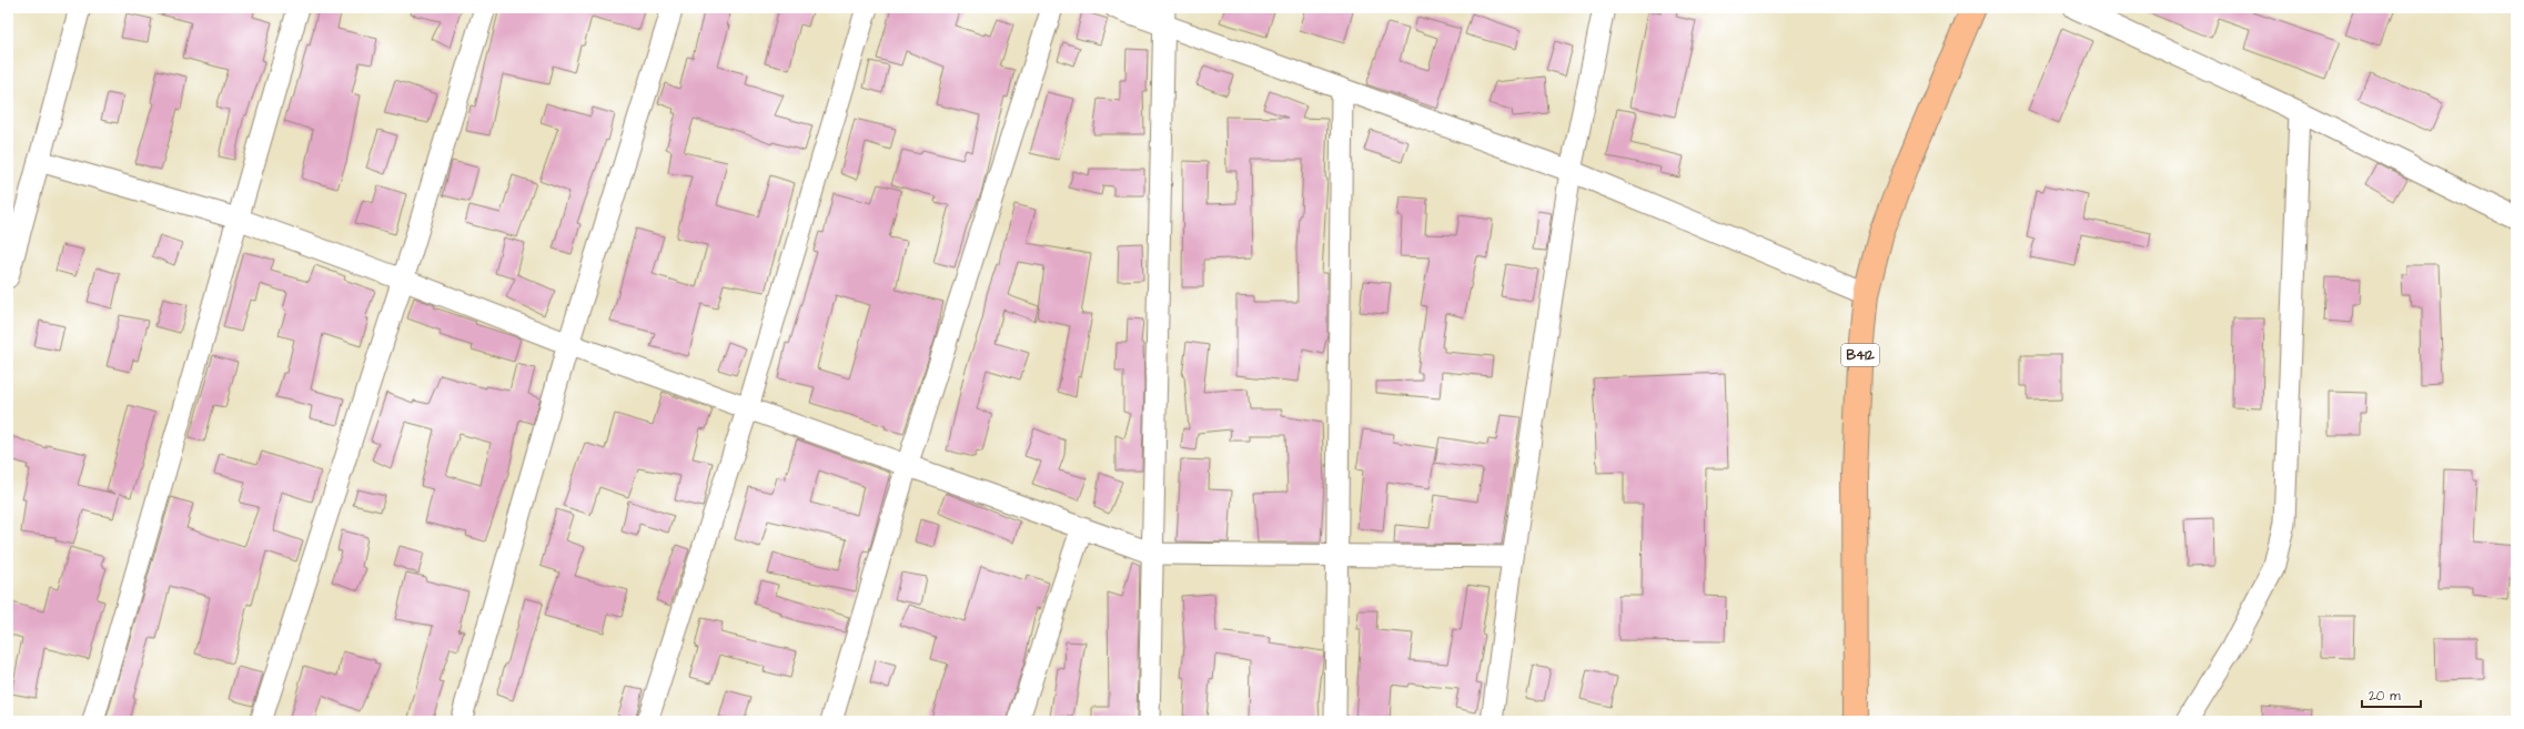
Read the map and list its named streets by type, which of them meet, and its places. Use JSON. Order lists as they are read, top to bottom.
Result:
{
  "streets": {
    "main road": ["B412"]
  },
  "scale_bar": "20 m"
}
